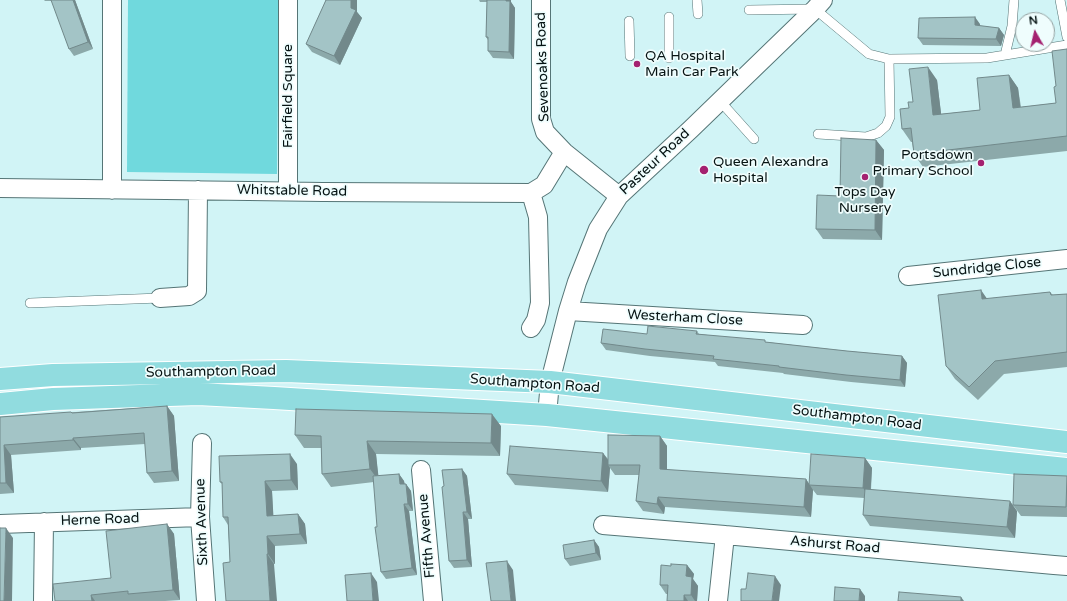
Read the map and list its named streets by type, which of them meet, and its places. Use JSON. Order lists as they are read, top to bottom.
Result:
{
  "streets": {
    "main road": ["Southampton Road"],
    "street": [
      "Sevenoaks Road",
      "Fairfield Square",
      "Pasteur Road",
      "Whitstable Road",
      "Sundridge Close",
      "Westerham Close",
      "Herne Road",
      "Sixth Avenue",
      "Fifth Avenue",
      "Ashurst Road"
    ]
  },
  "crossings": [
    ["Sevenoaks Road", "Pasteur Road"],
    ["Fairfield Square", "Whitstable Road"],
    ["Pasteur Road", "Westerham Close"],
    ["Pasteur Road", "Southampton Road"],
    ["Herne Road", "Sixth Avenue"]
  ],
  "places": [
    "QA Hospital Main Car Park",
    "Portsdown Primary School",
    "Queen Alexandra Hospital",
    "Tops Day Nursery"
  ],
  "north": "top"
}
